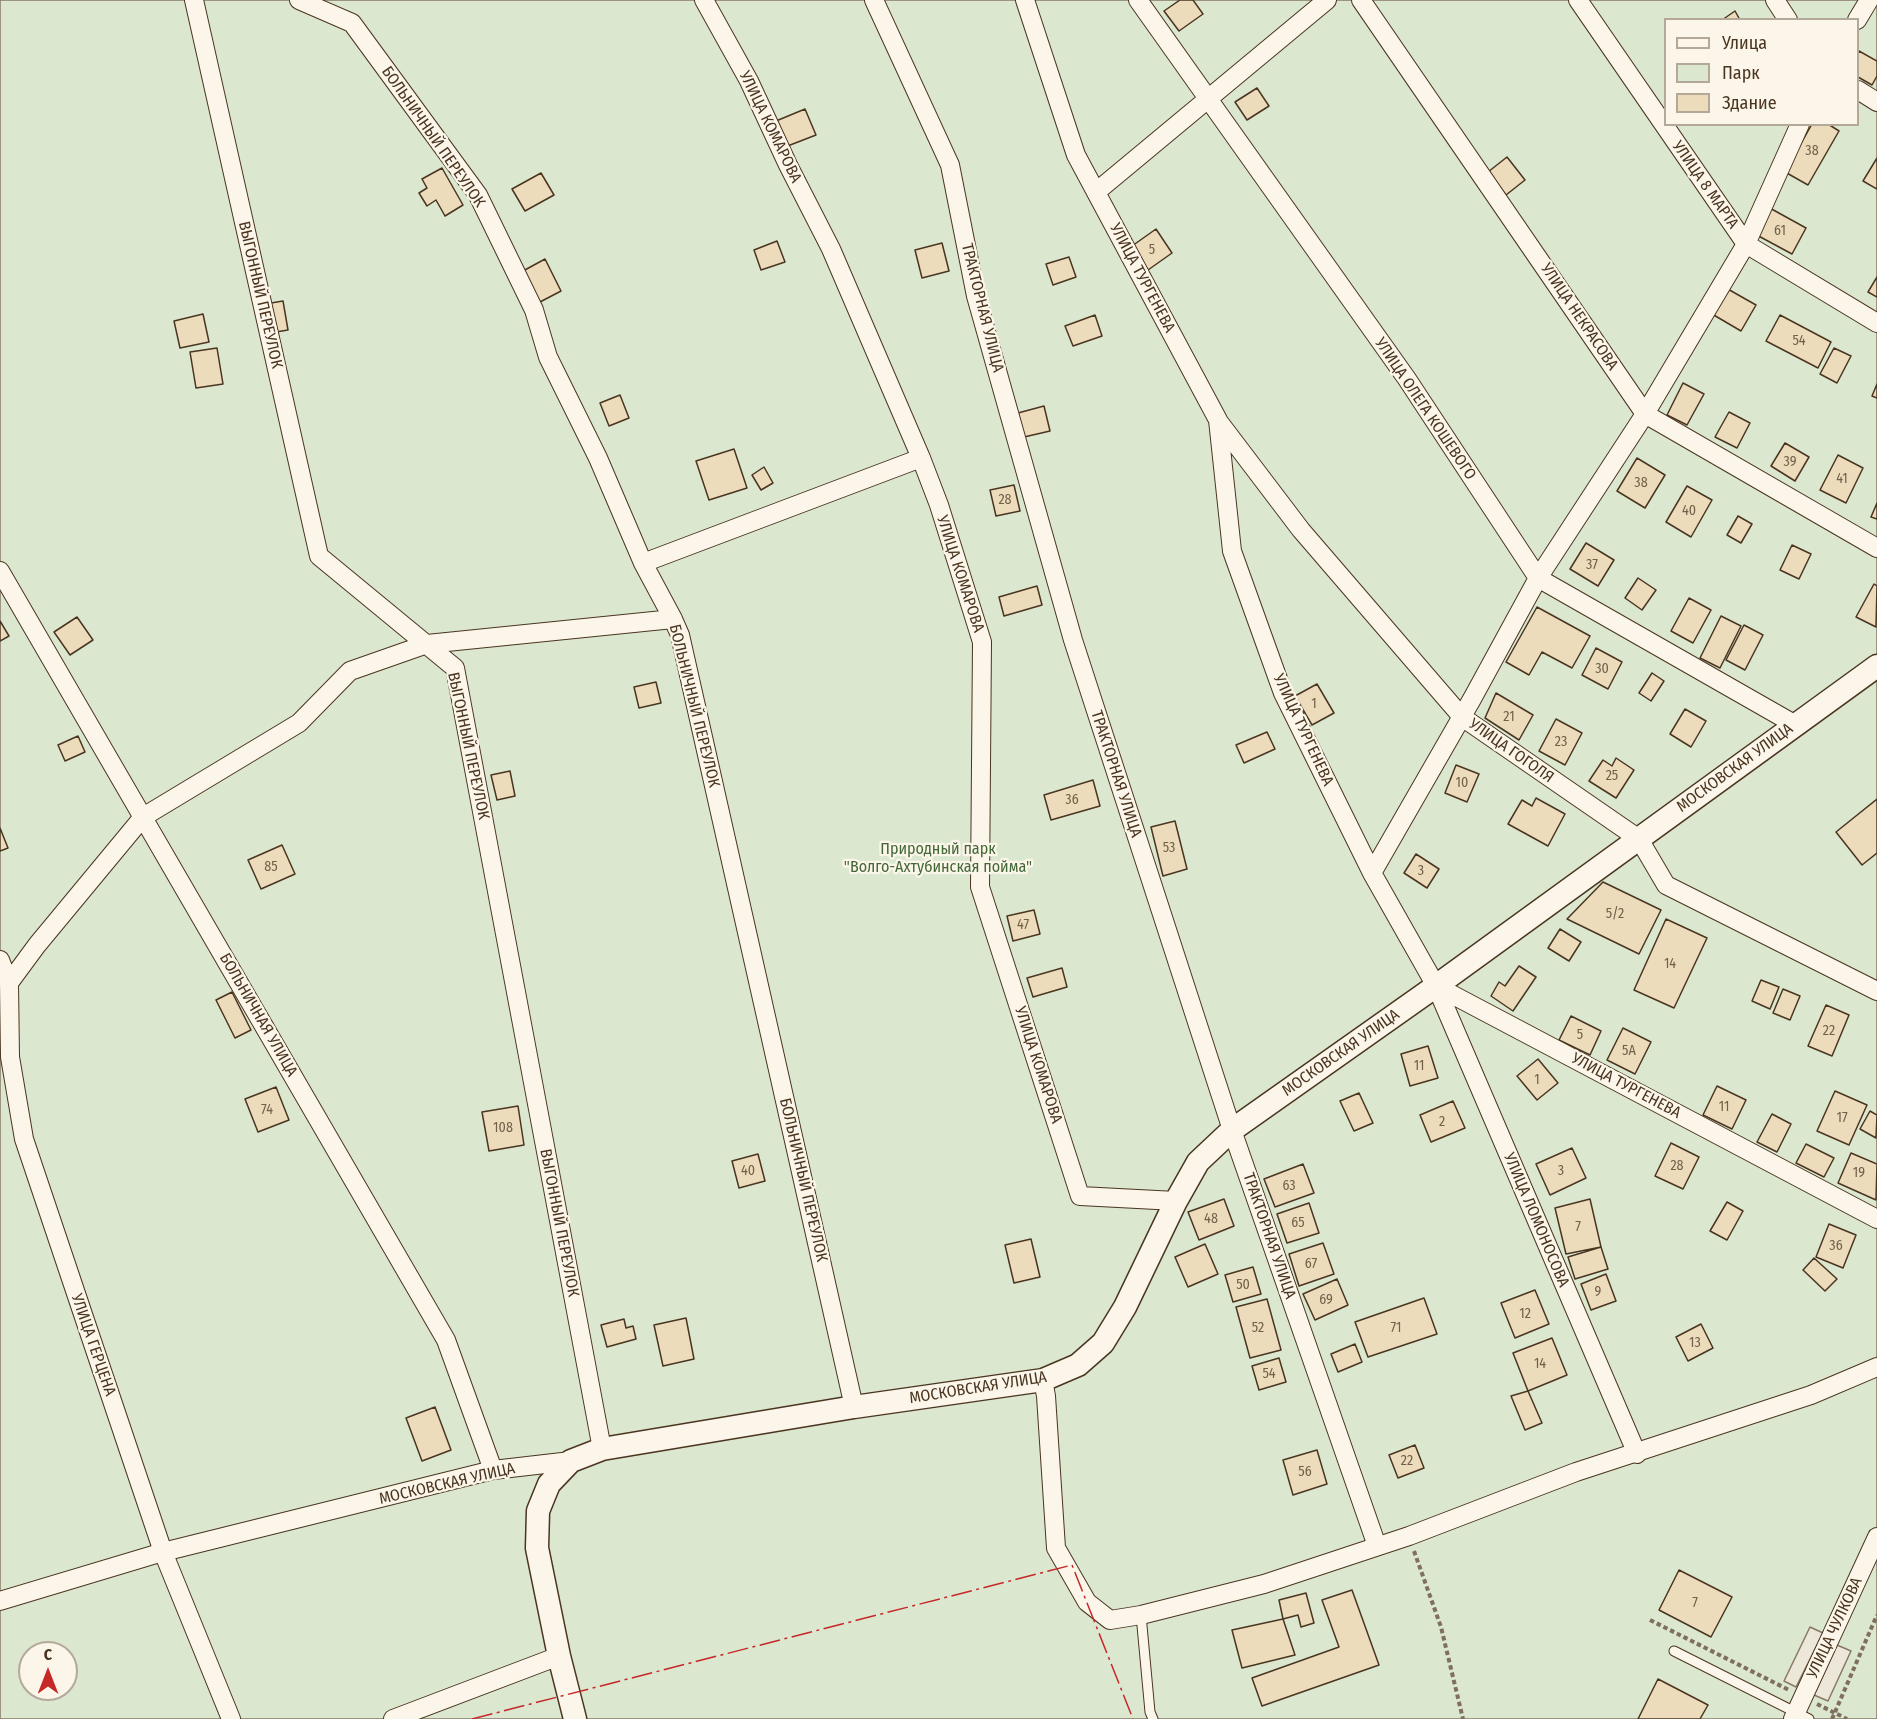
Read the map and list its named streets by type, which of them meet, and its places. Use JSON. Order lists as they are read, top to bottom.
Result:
{
  "streets": {
    "street": [
      "УЛИЦА КОМАРОВА",
      "БОЛЬНИЧНЫЙ ПЕРЕУЛОК",
      "УЛИЦА 8 МАРТА",
      "УЛИЦА ТУРГЕНЕВА",
      "ВЫГОННЫЙ ПЕРЕУЛОК",
      "ТРАКТОРНАЯ УЛИЦА",
      "УЛИЦА НЕКРАСОВА",
      "УЛИЦА ОЛЕГА КОШЕВОГО",
      "УЛИЦА ГОГОЛЯ",
      "МОСКОВСКАЯ УЛИЦА",
      "БОЛЬНИЧНАЯ УЛИЦА",
      "УЛИЦА ЛОМОНОСОВА",
      "УЛИЦА ГЕРЦЕНА",
      "УЛИЦА ЧУЛКОВА"
    ]
  },
  "crossings": [
    ["УЛИЦА КОМАРОВА", "МОСКОВСКАЯ УЛИЦА"],
    ["БОЛЬНИЧНЫЙ ПЕРЕУЛОК", "МОСКОВСКАЯ УЛИЦА"],
    ["УЛИЦА ТУРГЕНЕВА", "УЛИЦА ГОГОЛЯ"],
    ["УЛИЦА ТУРГЕНЕВА", "МОСКОВСКАЯ УЛИЦА"],
    ["УЛИЦА ТУРГЕНЕВА", "УЛИЦА ЛОМОНОСОВА"],
    ["ВЫГОННЫЙ ПЕРЕУЛОК", "МОСКОВСКАЯ УЛИЦА"],
    ["ТРАКТОРНАЯ УЛИЦА", "МОСКОВСКАЯ УЛИЦА"],
    ["УЛИЦА ОЛЕГА КОШЕВОГО", "МОСКОВСКАЯ УЛИЦА"],
    ["УЛИЦА ГОГОЛЯ", "МОСКОВСКАЯ УЛИЦА"],
    ["МОСКОВСКАЯ УЛИЦА", "БОЛЬНИЧНАЯ УЛИЦА"],
    ["МОСКОВСКАЯ УЛИЦА", "УЛИЦА ЛОМОНОСОВА"],
    ["МОСКОВСКАЯ УЛИЦА", "УЛИЦА ГЕРЦЕНА"]
  ],
  "parks": ["Природный парк \"Волго-Ахтубинская пойма\""],
  "house_numbers": [
    "38",
    "61",
    "5",
    "54",
    "39",
    "41",
    "38",
    "28",
    "40",
    "37",
    "30",
    "1",
    "21",
    "23",
    "25",
    "10",
    "36",
    "53",
    "85",
    "3",
    "5/2",
    "47",
    "14",
    "22",
    "5",
    "5А",
    "11",
    "1",
    "11",
    "74",
    "17",
    "2",
    "108",
    "28",
    "40",
    "3",
    "19",
    "63",
    "48",
    "65",
    "7",
    "36",
    "67",
    "50",
    "9",
    "69",
    "12",
    "52",
    "71",
    "13",
    "14",
    "54",
    "22",
    "56",
    "7"
  ],
  "legend": ["Улица", "Парк", "Здание"],
  "north": "top"
}
